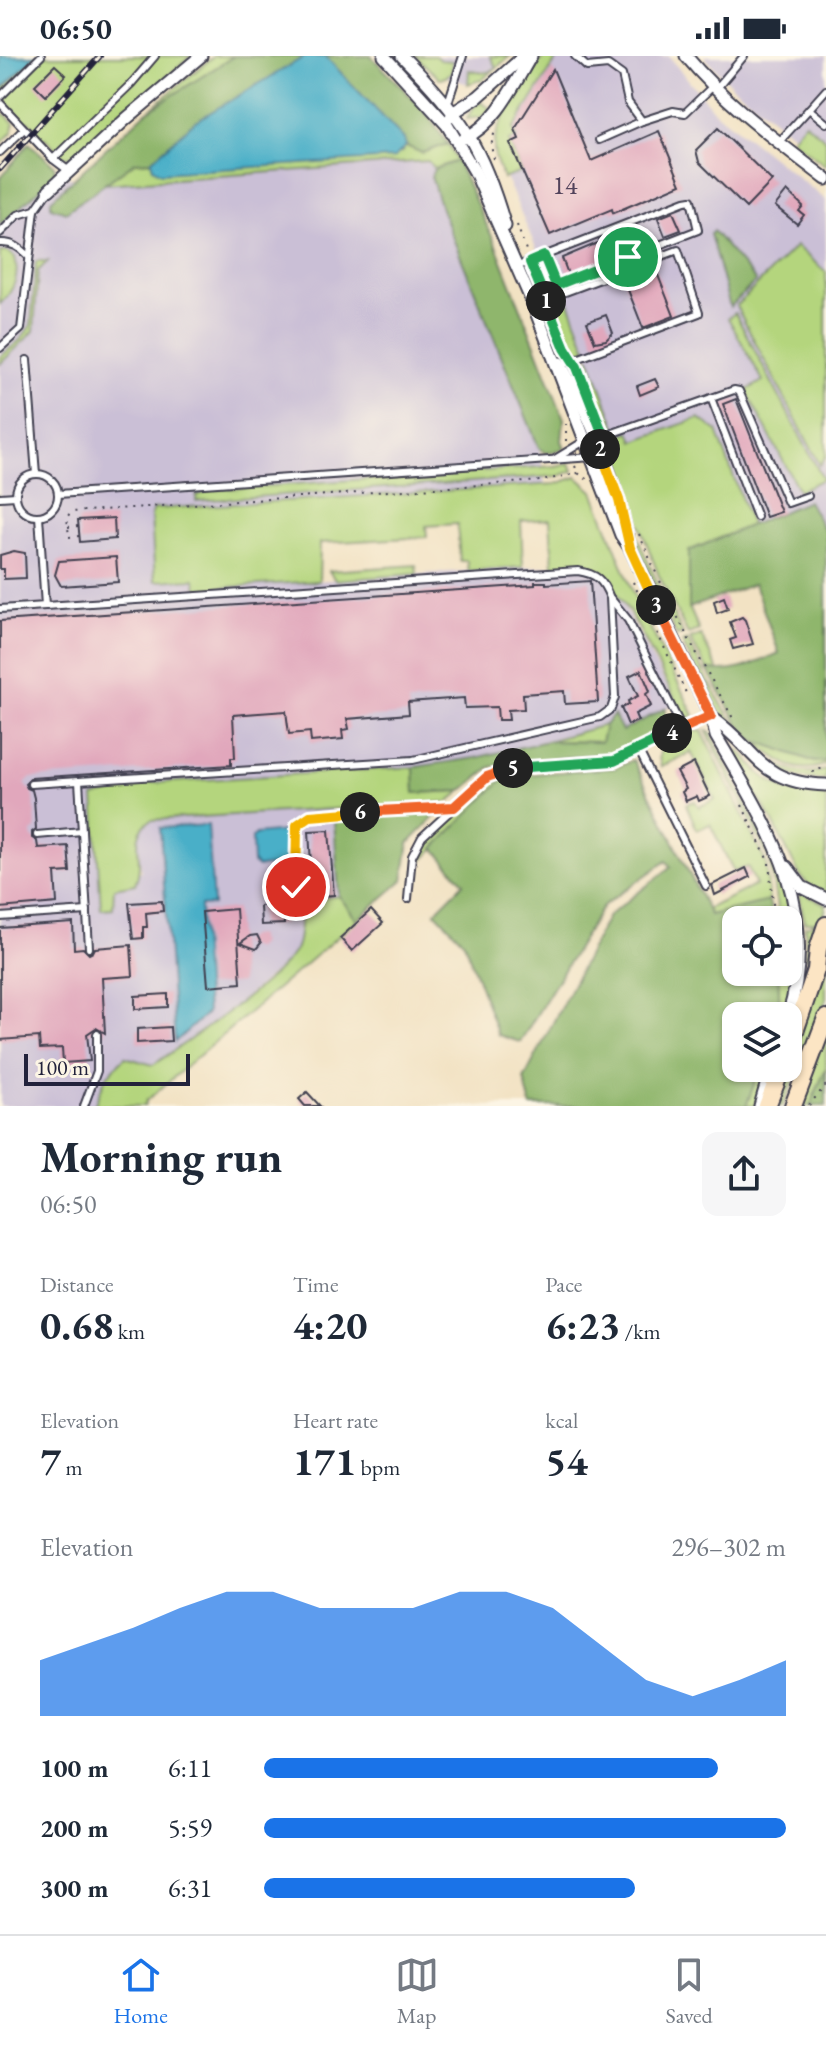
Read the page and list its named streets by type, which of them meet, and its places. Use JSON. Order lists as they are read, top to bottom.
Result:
{
  "house_numbers": ["14"],
  "scale_bar": "100 m",
  "page": {
    "status": "06:50",
    "pins": [
      "1",
      "2",
      "3",
      "4",
      "5",
      "6"
    ],
    "scale": "100 m",
    "heading": ["Morning run", "06:50"],
    "stats": [
      ["Distance", "0.68 km"],
      ["Time", "4:20"],
      ["Pace", "6:23 /km"],
      ["Elevation", "7 m"],
      ["Heart rate", "171 bpm"],
      ["kcal", "54"]
    ],
    "chart": ["Elevation", "296–302 m"],
    "list": [
      {
        "name": "100 m",
        "note": "6:11"
      },
      {
        "name": "200 m",
        "note": "5:59"
      },
      {
        "name": "300 m",
        "note": "6:31"
      }
    ],
    "tabs": ["Home", "Map", "Saved"]
  }
}
